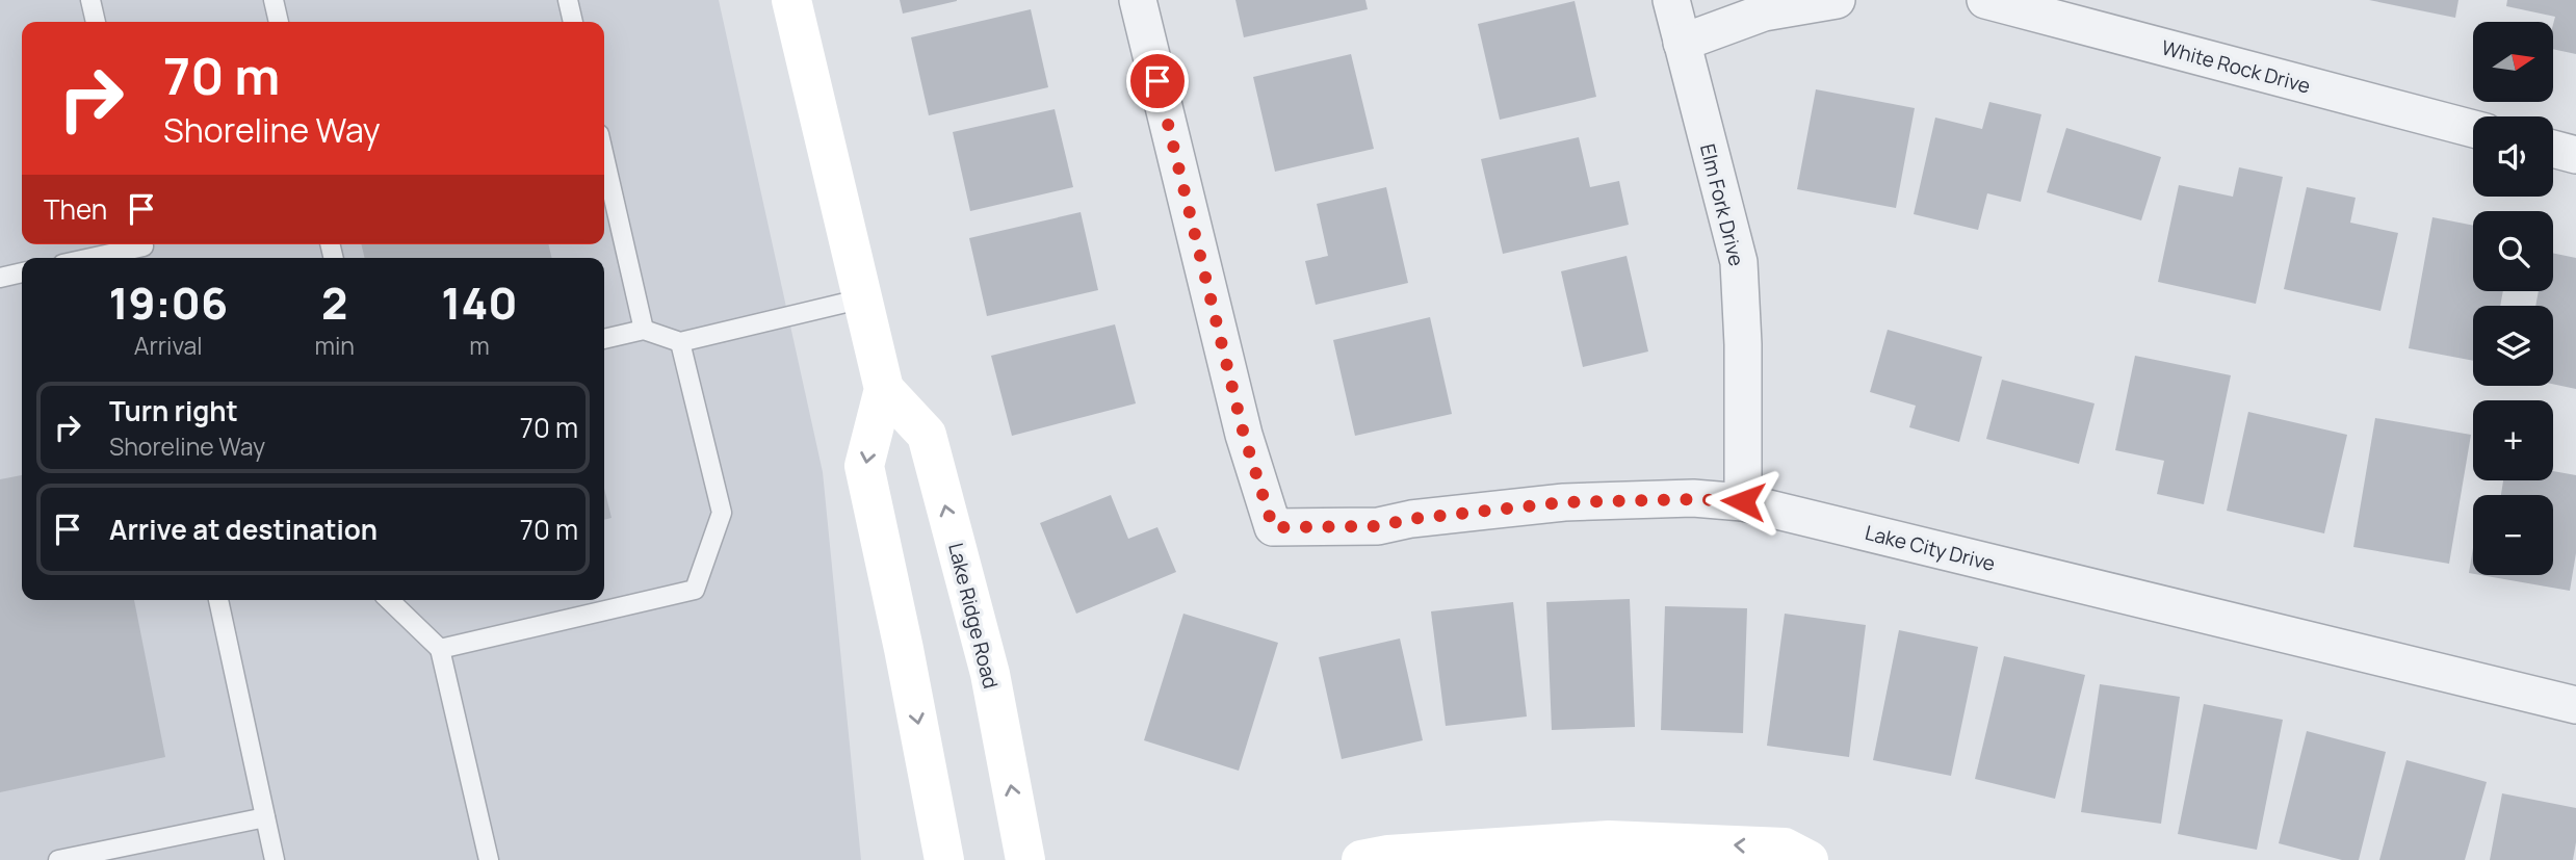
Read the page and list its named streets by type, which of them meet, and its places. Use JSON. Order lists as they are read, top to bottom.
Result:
{
  "streets": {
    "street": [
      "White Rock Drive",
      "Elm Fork Drive",
      "Lake City Drive",
      "Lake Ridge Road"
    ]
  },
  "crossings": [
    ["Elm Fork Drive", "Lake City Drive"]
  ],
  "north": "right",
  "page": {
    "map_buttons": ["+", "−"],
    "turn": ["70 m", "Shoreline Way"],
    "then": "Then",
    "eta": [
      "19:06",
      "Arrival",
      "2",
      "min",
      "140",
      "m"
    ],
    "list": [
      {
        "name": "Turn right",
        "note": "Shoreline Way",
        "value": "70 m"
      },
      {
        "name": "Arrive at destination",
        "value": "70 m"
      }
    ]
  }
}
